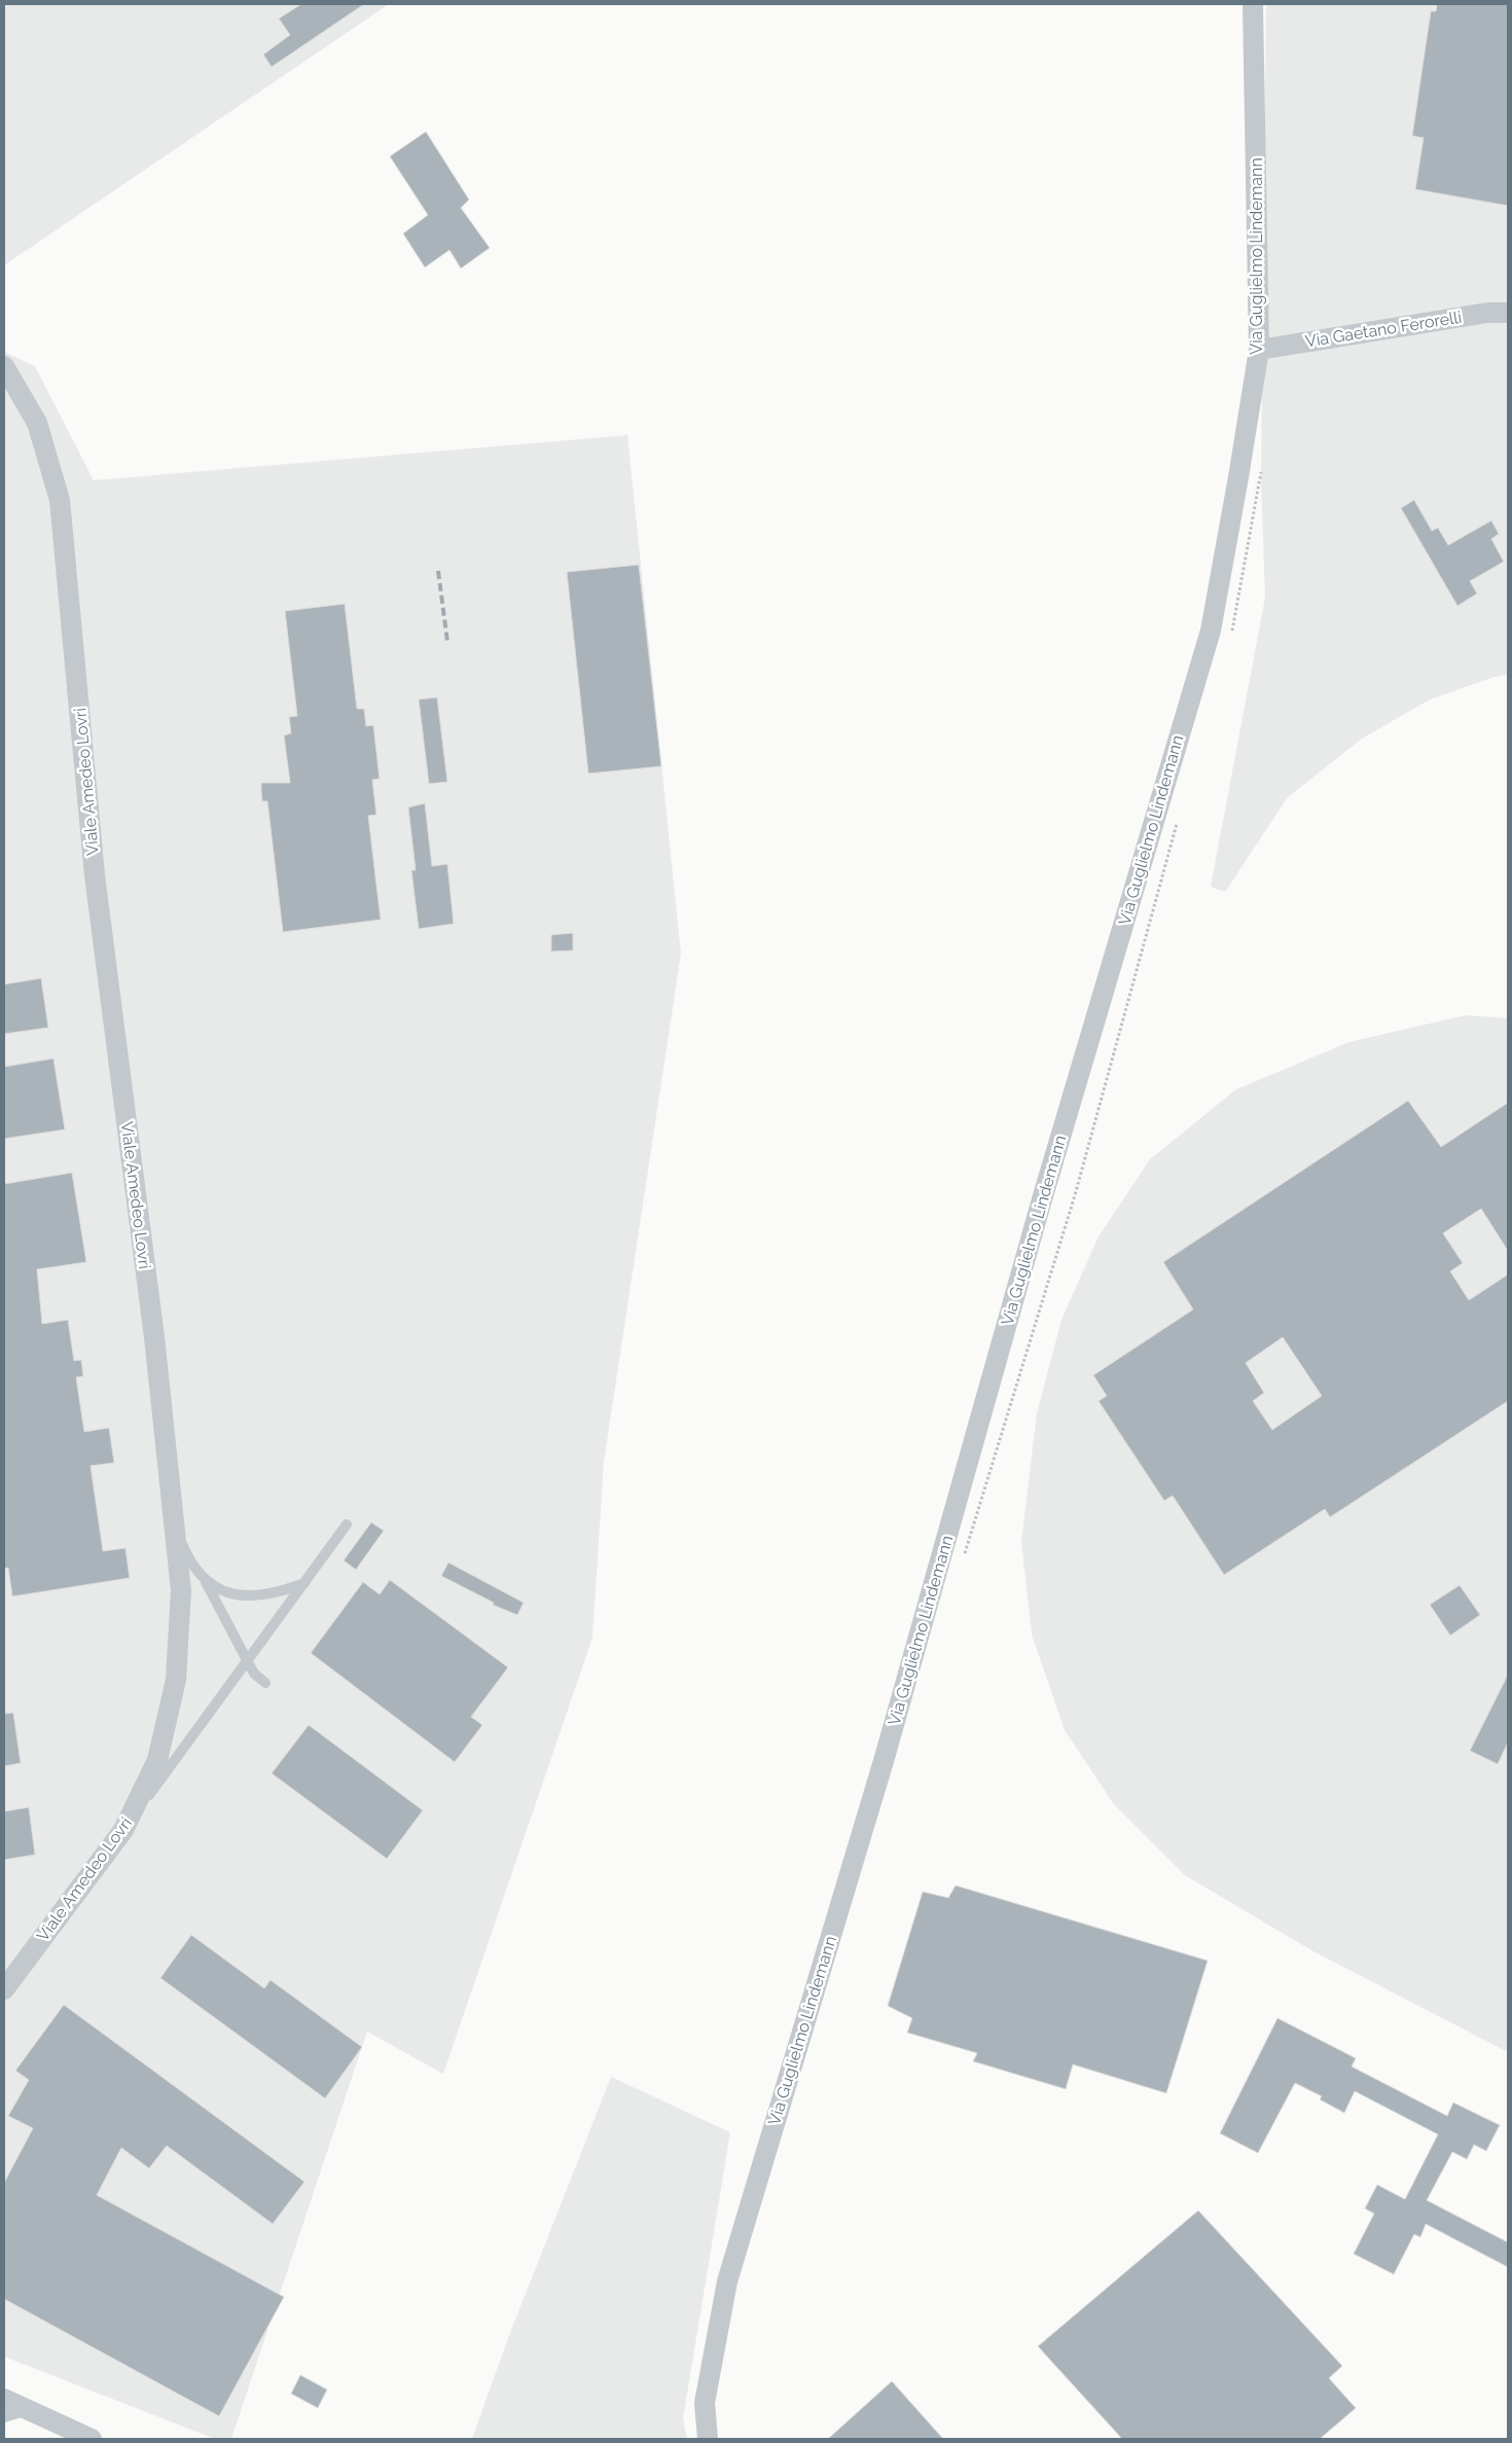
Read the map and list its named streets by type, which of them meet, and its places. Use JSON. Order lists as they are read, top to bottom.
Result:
{
  "streets": {
    "street": ["Via Guglielmo Lindemann", "Via Gaetano Ferorelli", "Viale Amedeo Lovri"]
  },
  "crossings": [
    ["Via Guglielmo Lindemann", "Via Gaetano Ferorelli"]
  ]
}
